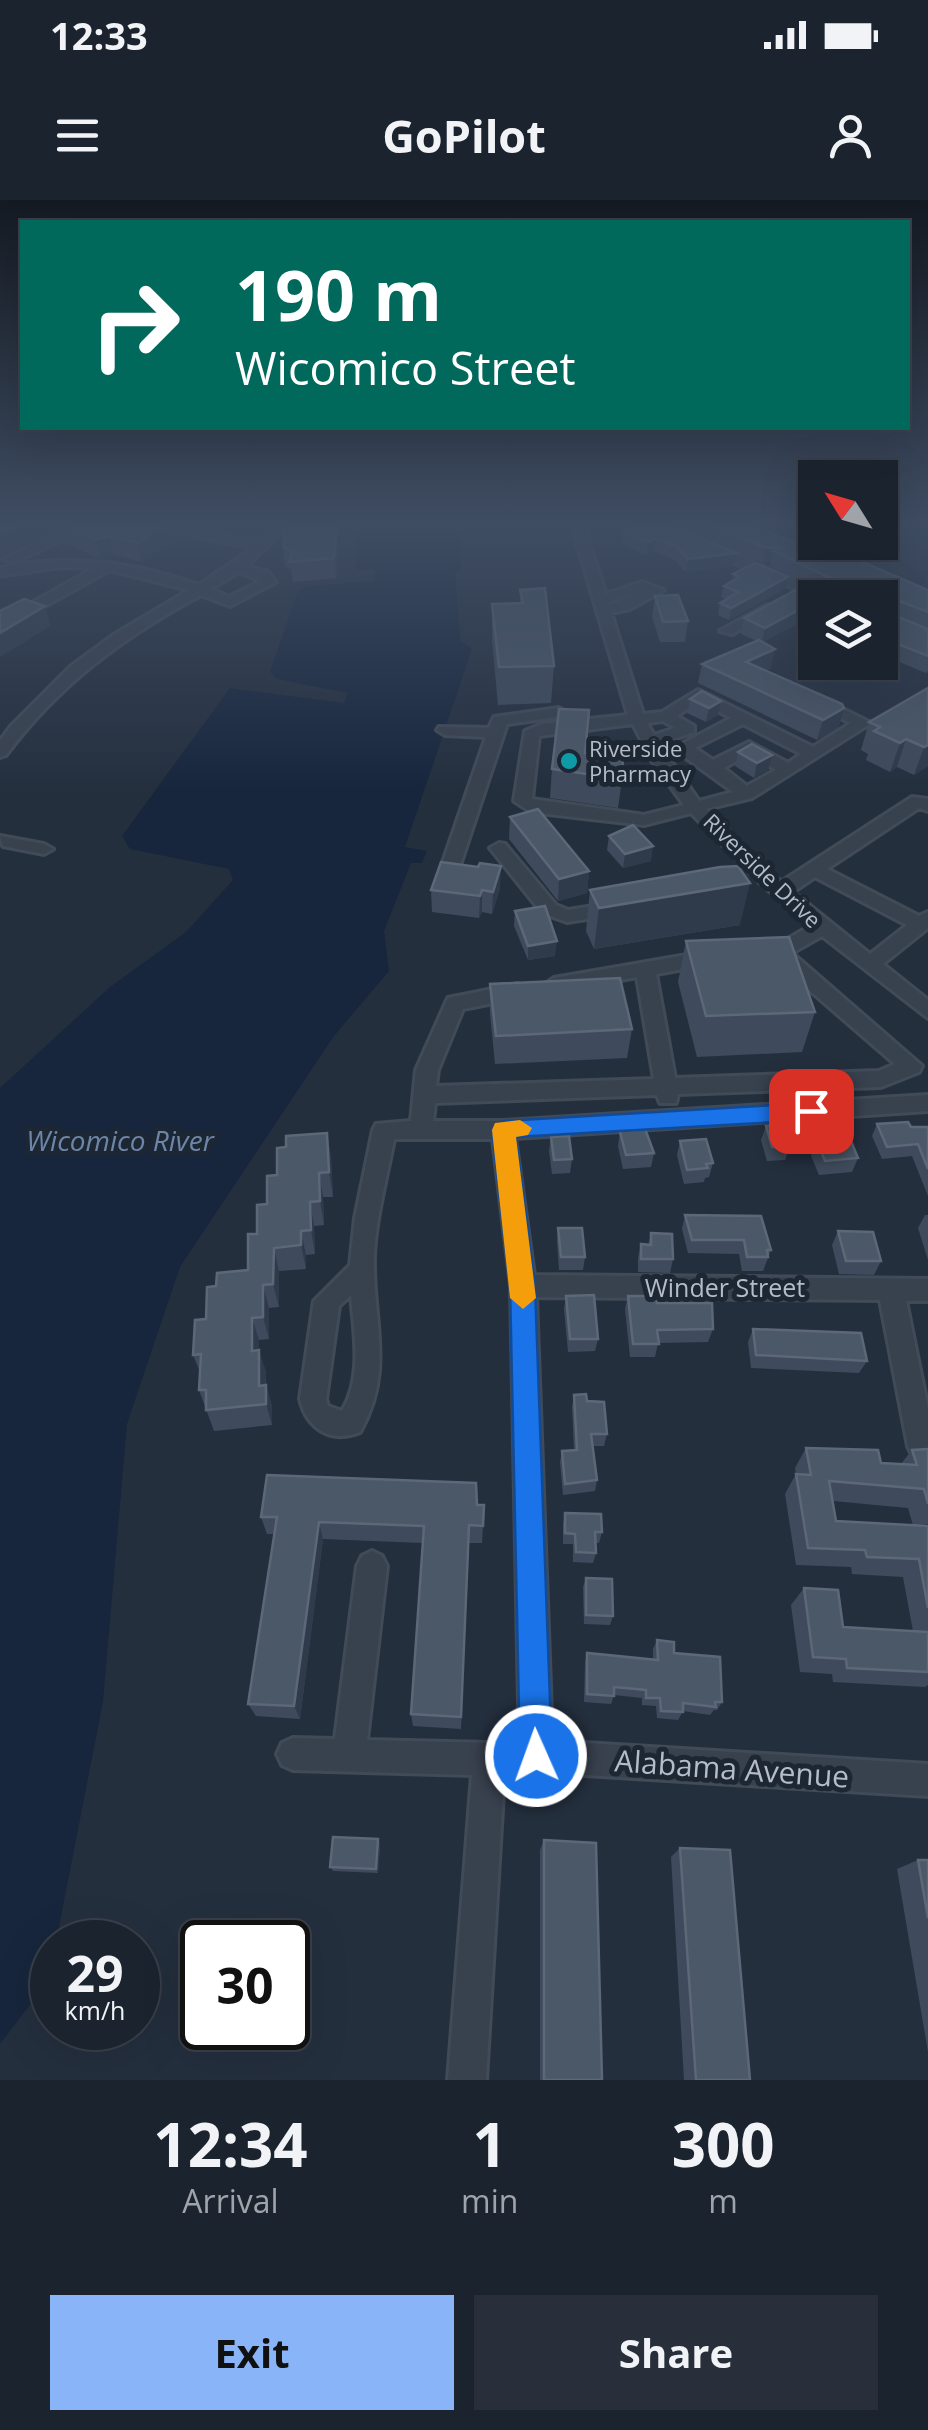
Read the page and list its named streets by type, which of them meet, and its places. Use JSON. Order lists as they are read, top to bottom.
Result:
{
  "streets": {
    "street": ["Riverside Drive", "Winder Street", "Alabama Avenue"]
  },
  "crossings": [
    ["Winder Street", "Alabama Avenue"]
  ],
  "water": ["Wicomico River"],
  "places": ["Riverside Pharmacy"],
  "north": "top left",
  "page": {
    "status": "12:33",
    "header": "GoPilot",
    "turn": ["190 m", "Wicomico Street"],
    "speed": "29 km/h",
    "limit": "30",
    "eta": [
      "12:34",
      "Arrival",
      "1",
      "min",
      "300",
      "m"
    ],
    "buttons": ["Exit", "Share"]
  }
}
